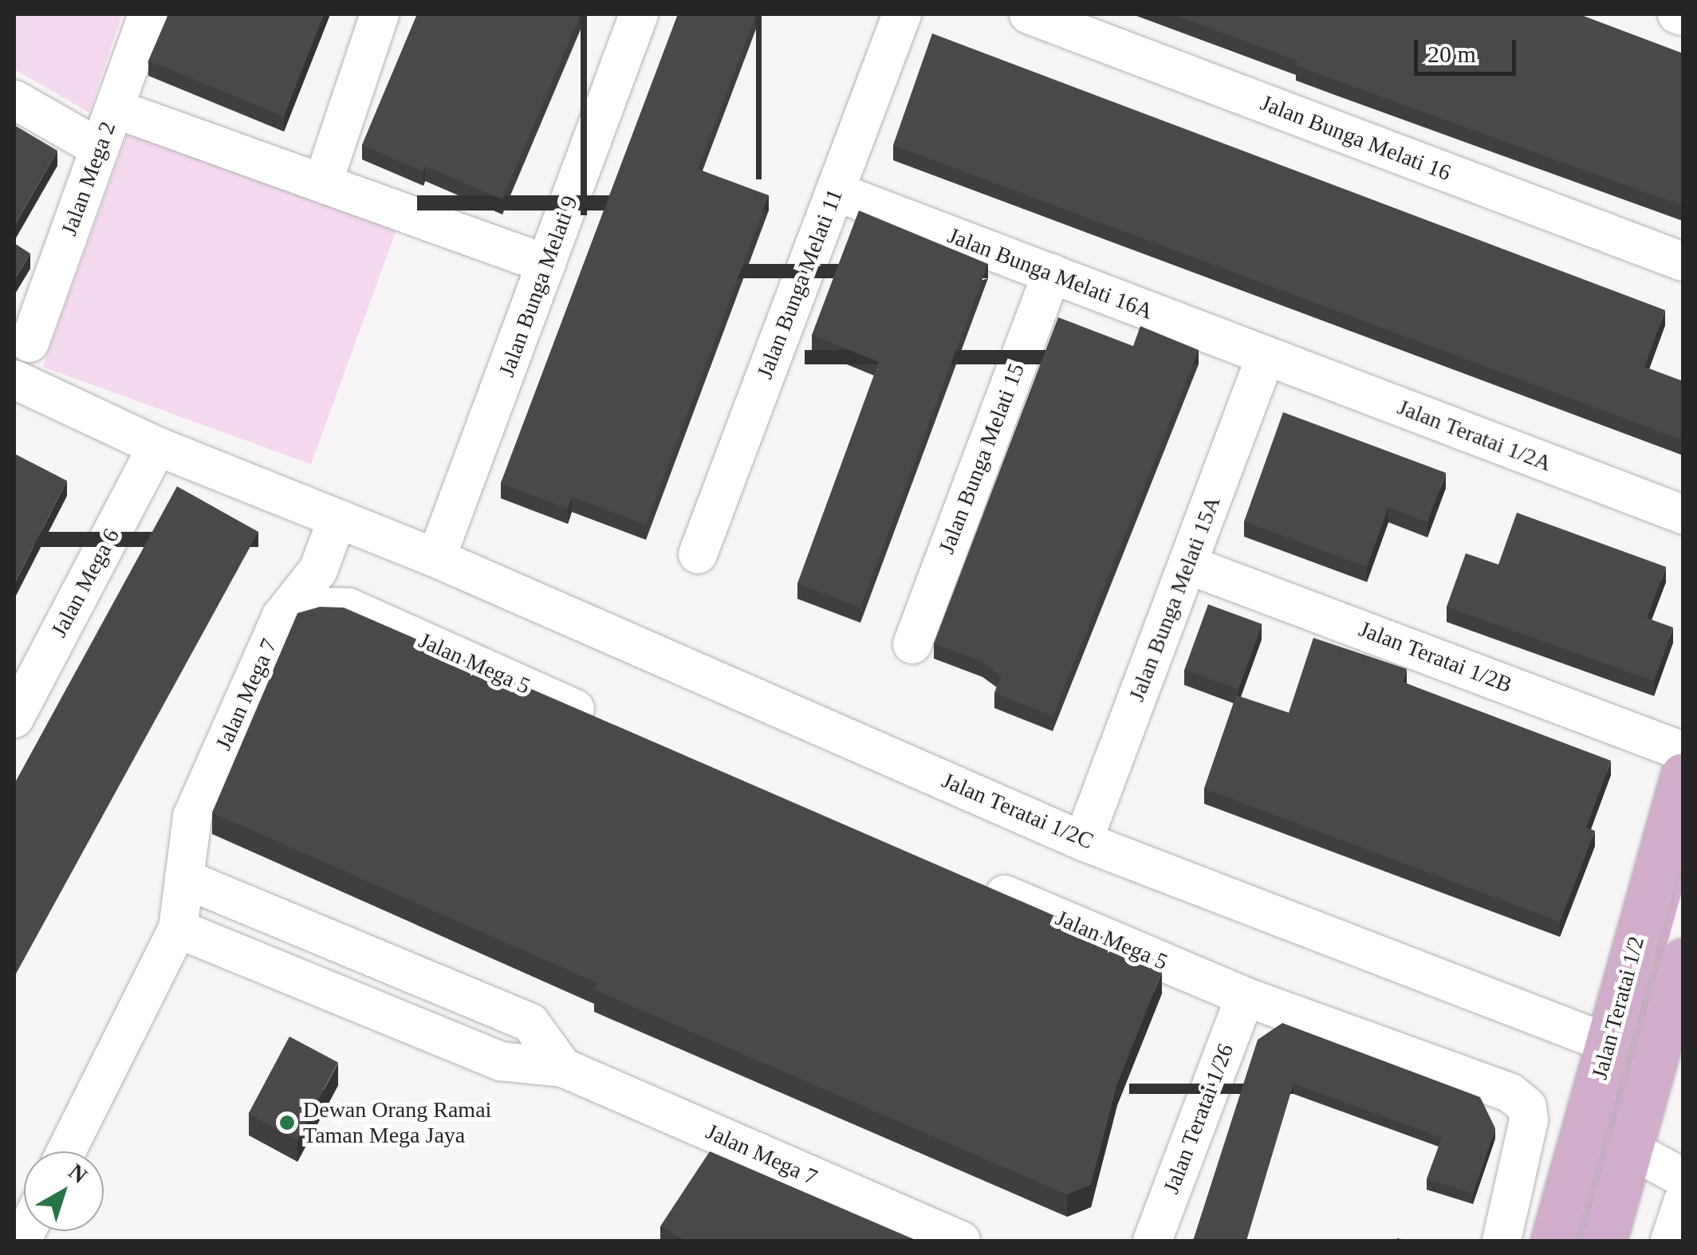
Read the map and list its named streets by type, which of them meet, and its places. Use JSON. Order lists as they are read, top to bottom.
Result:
{
  "streets": {
    "main road": ["Jalan Teratai 1/2"],
    "street": [
      "Jalan Bunga Melati 16",
      "Jalan Mega 2",
      "Jalan Bunga Melati 16A",
      "Jalan Bunga Melati 11",
      "Jalan Bunga Melati 9",
      "Jalan Teratai 1/2A",
      "Jalan Bunga Melati 15",
      "Jalan Mega 6",
      "Jalan Bunga Melati 15A",
      "Jalan Teratai 1/2B",
      "Jalan Mega 5",
      "Jalan Mega 7",
      "Jalan Teratai 1/2C",
      "Jalan Teratai 1/26"
    ]
  },
  "crossings": [
    ["Jalan Bunga Melati 16A", "Jalan Bunga Melati 11"],
    ["Jalan Bunga Melati 16A", "Jalan Teratai 1/2A"],
    ["Jalan Bunga Melati 16A", "Jalan Bunga Melati 15"],
    ["Jalan Bunga Melati 16A", "Jalan Bunga Melati 15A"],
    ["Jalan Bunga Melati 9", "Jalan Teratai 1/2C"],
    ["Jalan Teratai 1/2A", "Jalan Bunga Melati 15A"],
    ["Jalan Bunga Melati 15A", "Jalan Teratai 1/2B"],
    ["Jalan Bunga Melati 15A", "Jalan Teratai 1/2C"],
    ["Jalan Mega 5", "Jalan Mega 7"],
    ["Jalan Mega 5", "Jalan Teratai 1/26"],
    ["Jalan Teratai 1/2C", "Jalan Teratai 1/2"]
  ],
  "places": ["Dewan Orang Ramai Taman Mega Jaya"],
  "scale_bar": "20 m",
  "north": "top right"
}
